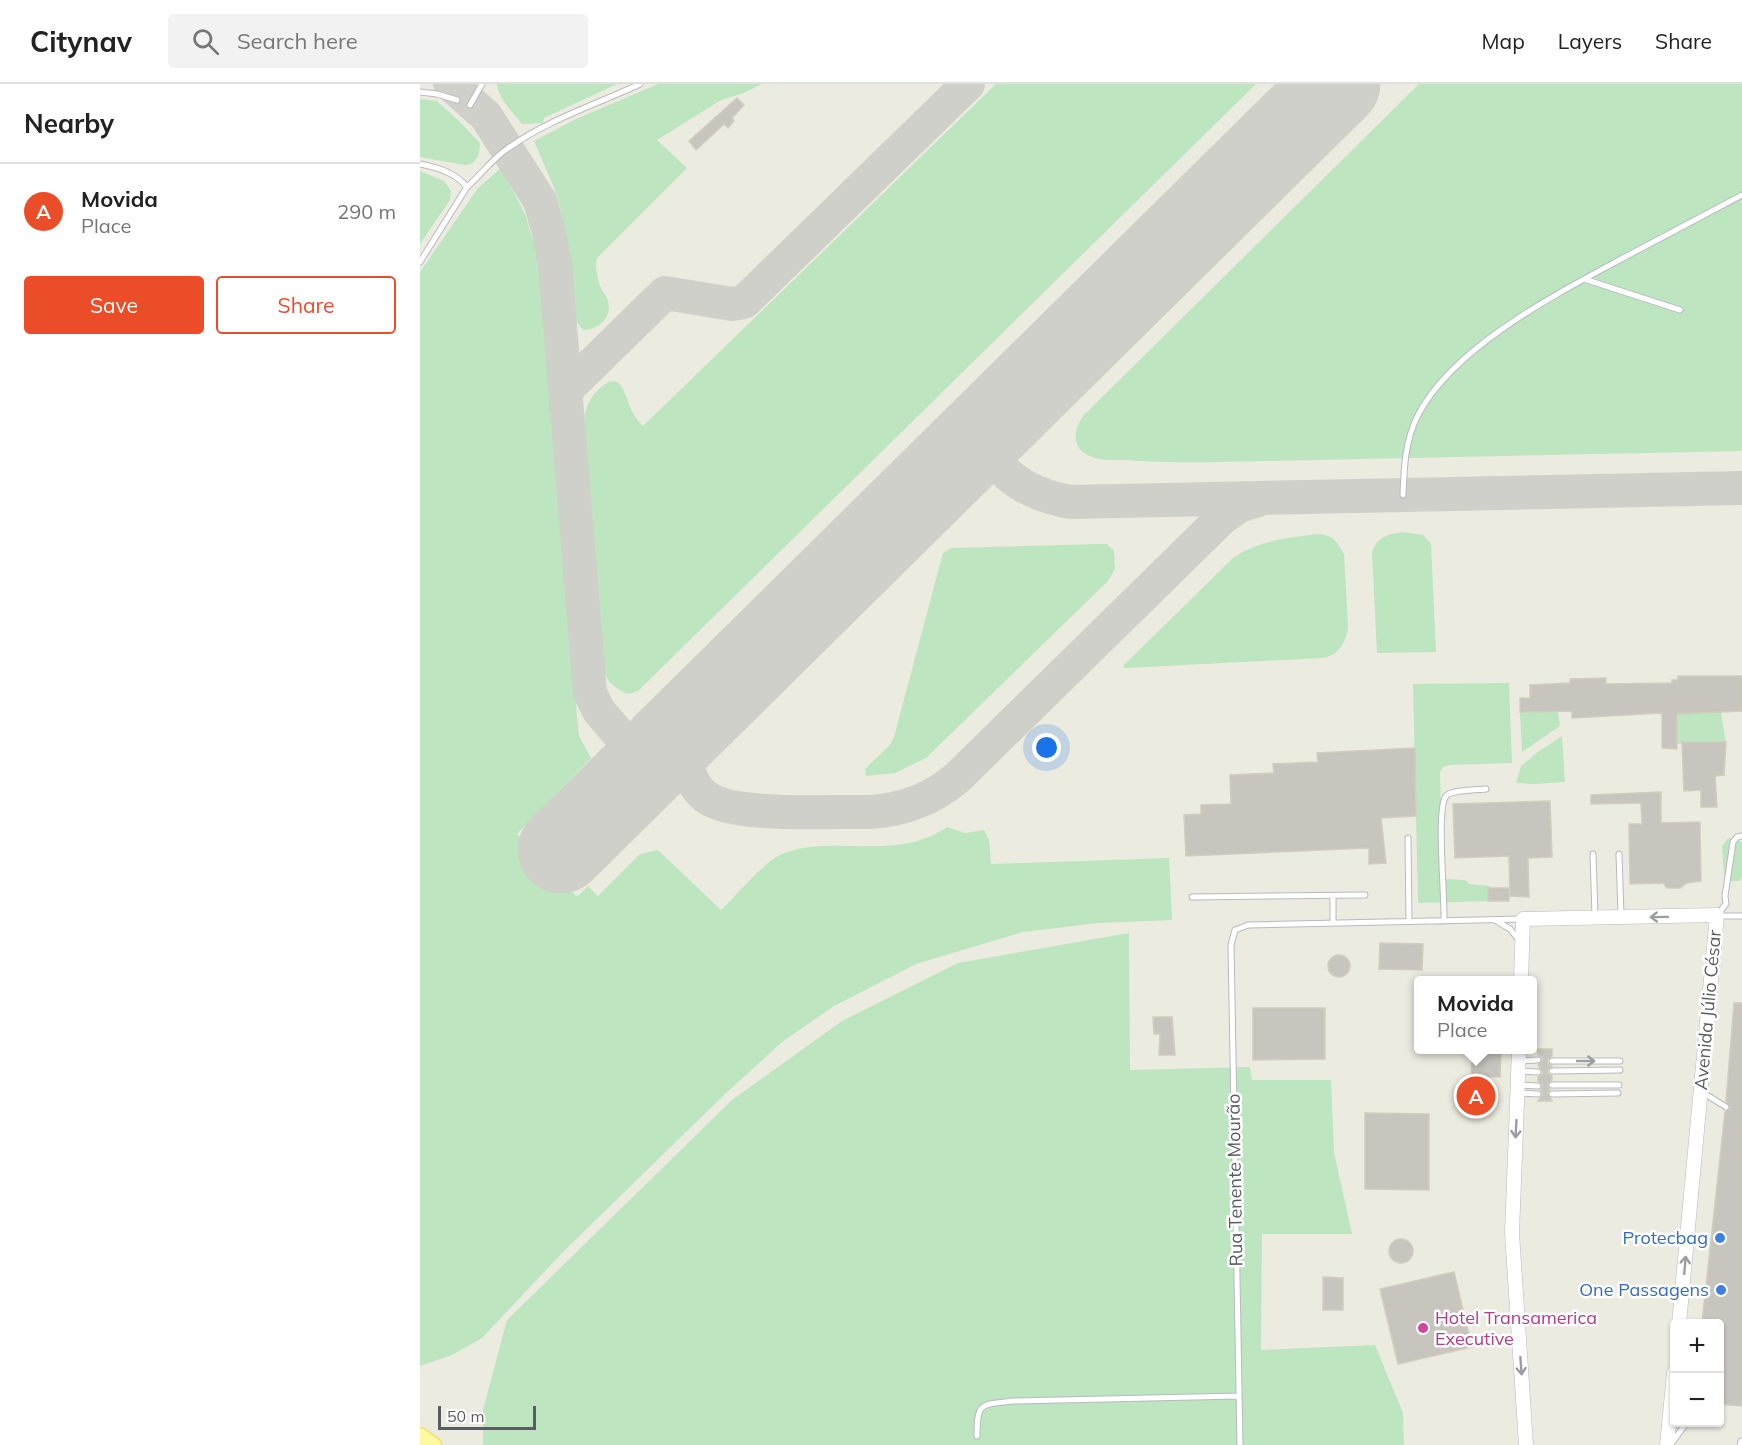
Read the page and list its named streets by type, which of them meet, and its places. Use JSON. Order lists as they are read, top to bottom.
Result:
{
  "streets": {
    "street": ["Avenida Júlio César"],
    "lane": ["Rua Tenente Mourão"]
  },
  "places": ["Protecbag", "One Passagens", "Hotel Transamerica Executive"],
  "scale_bar": "50 m",
  "page": {
    "header": "Citynav",
    "search": "Search here",
    "nav": ["Map", "Layers", "Share"],
    "heading": "Nearby",
    "list": [
      {
        "mark": "A",
        "name": "Movida",
        "note": "Place",
        "value": "290 m"
      }
    ],
    "buttons": ["Save", "Share"],
    "popup": ["Movida", "Place"],
    "pins": "A",
    "map_buttons": ["+", "−"],
    "scale": "50 m"
  }
}
